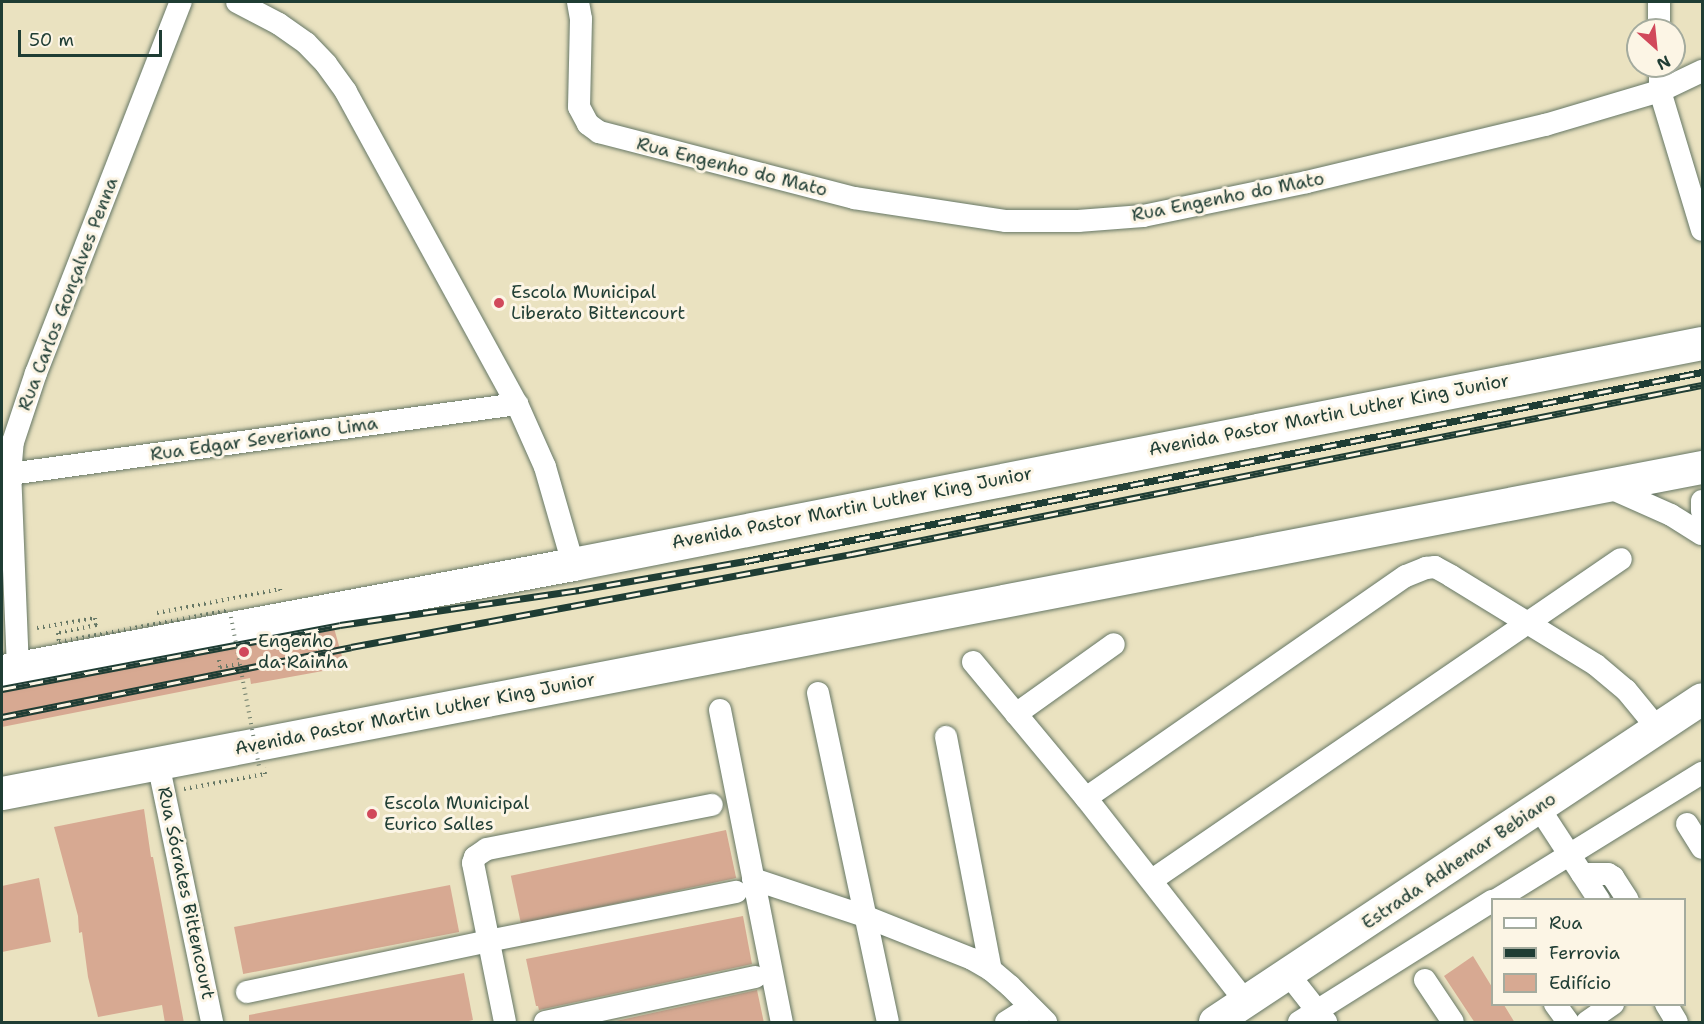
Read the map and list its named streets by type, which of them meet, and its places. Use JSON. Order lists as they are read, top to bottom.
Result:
{
  "streets": {
    "main road": ["Avenida Pastor Martin Luther King Junior", "Estrada Adhemar Bebiano"],
    "street": [
      "Rua Engenho do Mato",
      "Rua Carlos Gonçalves Penna",
      "Rua Edgar Severiano Lima",
      "Rua Sócrates Bittencourt"
    ]
  },
  "crossings": [
    ["Rua Carlos Gonçalves Penna", "Avenida Pastor Martin Luther King Junior"],
    ["Rua Carlos Gonçalves Penna", "Rua Edgar Severiano Lima"],
    ["Avenida Pastor Martin Luther King Junior", "Rua Sócrates Bittencourt"]
  ],
  "places": ["Escola Municipal Liberato Bittencourt", "Engenho da Rainha", "Escola Municipal Eurico Salles"],
  "legend": ["Rua", "Ferrovia", "Edifício"],
  "scale_bar": "50 m",
  "north": "bottom right"
}
